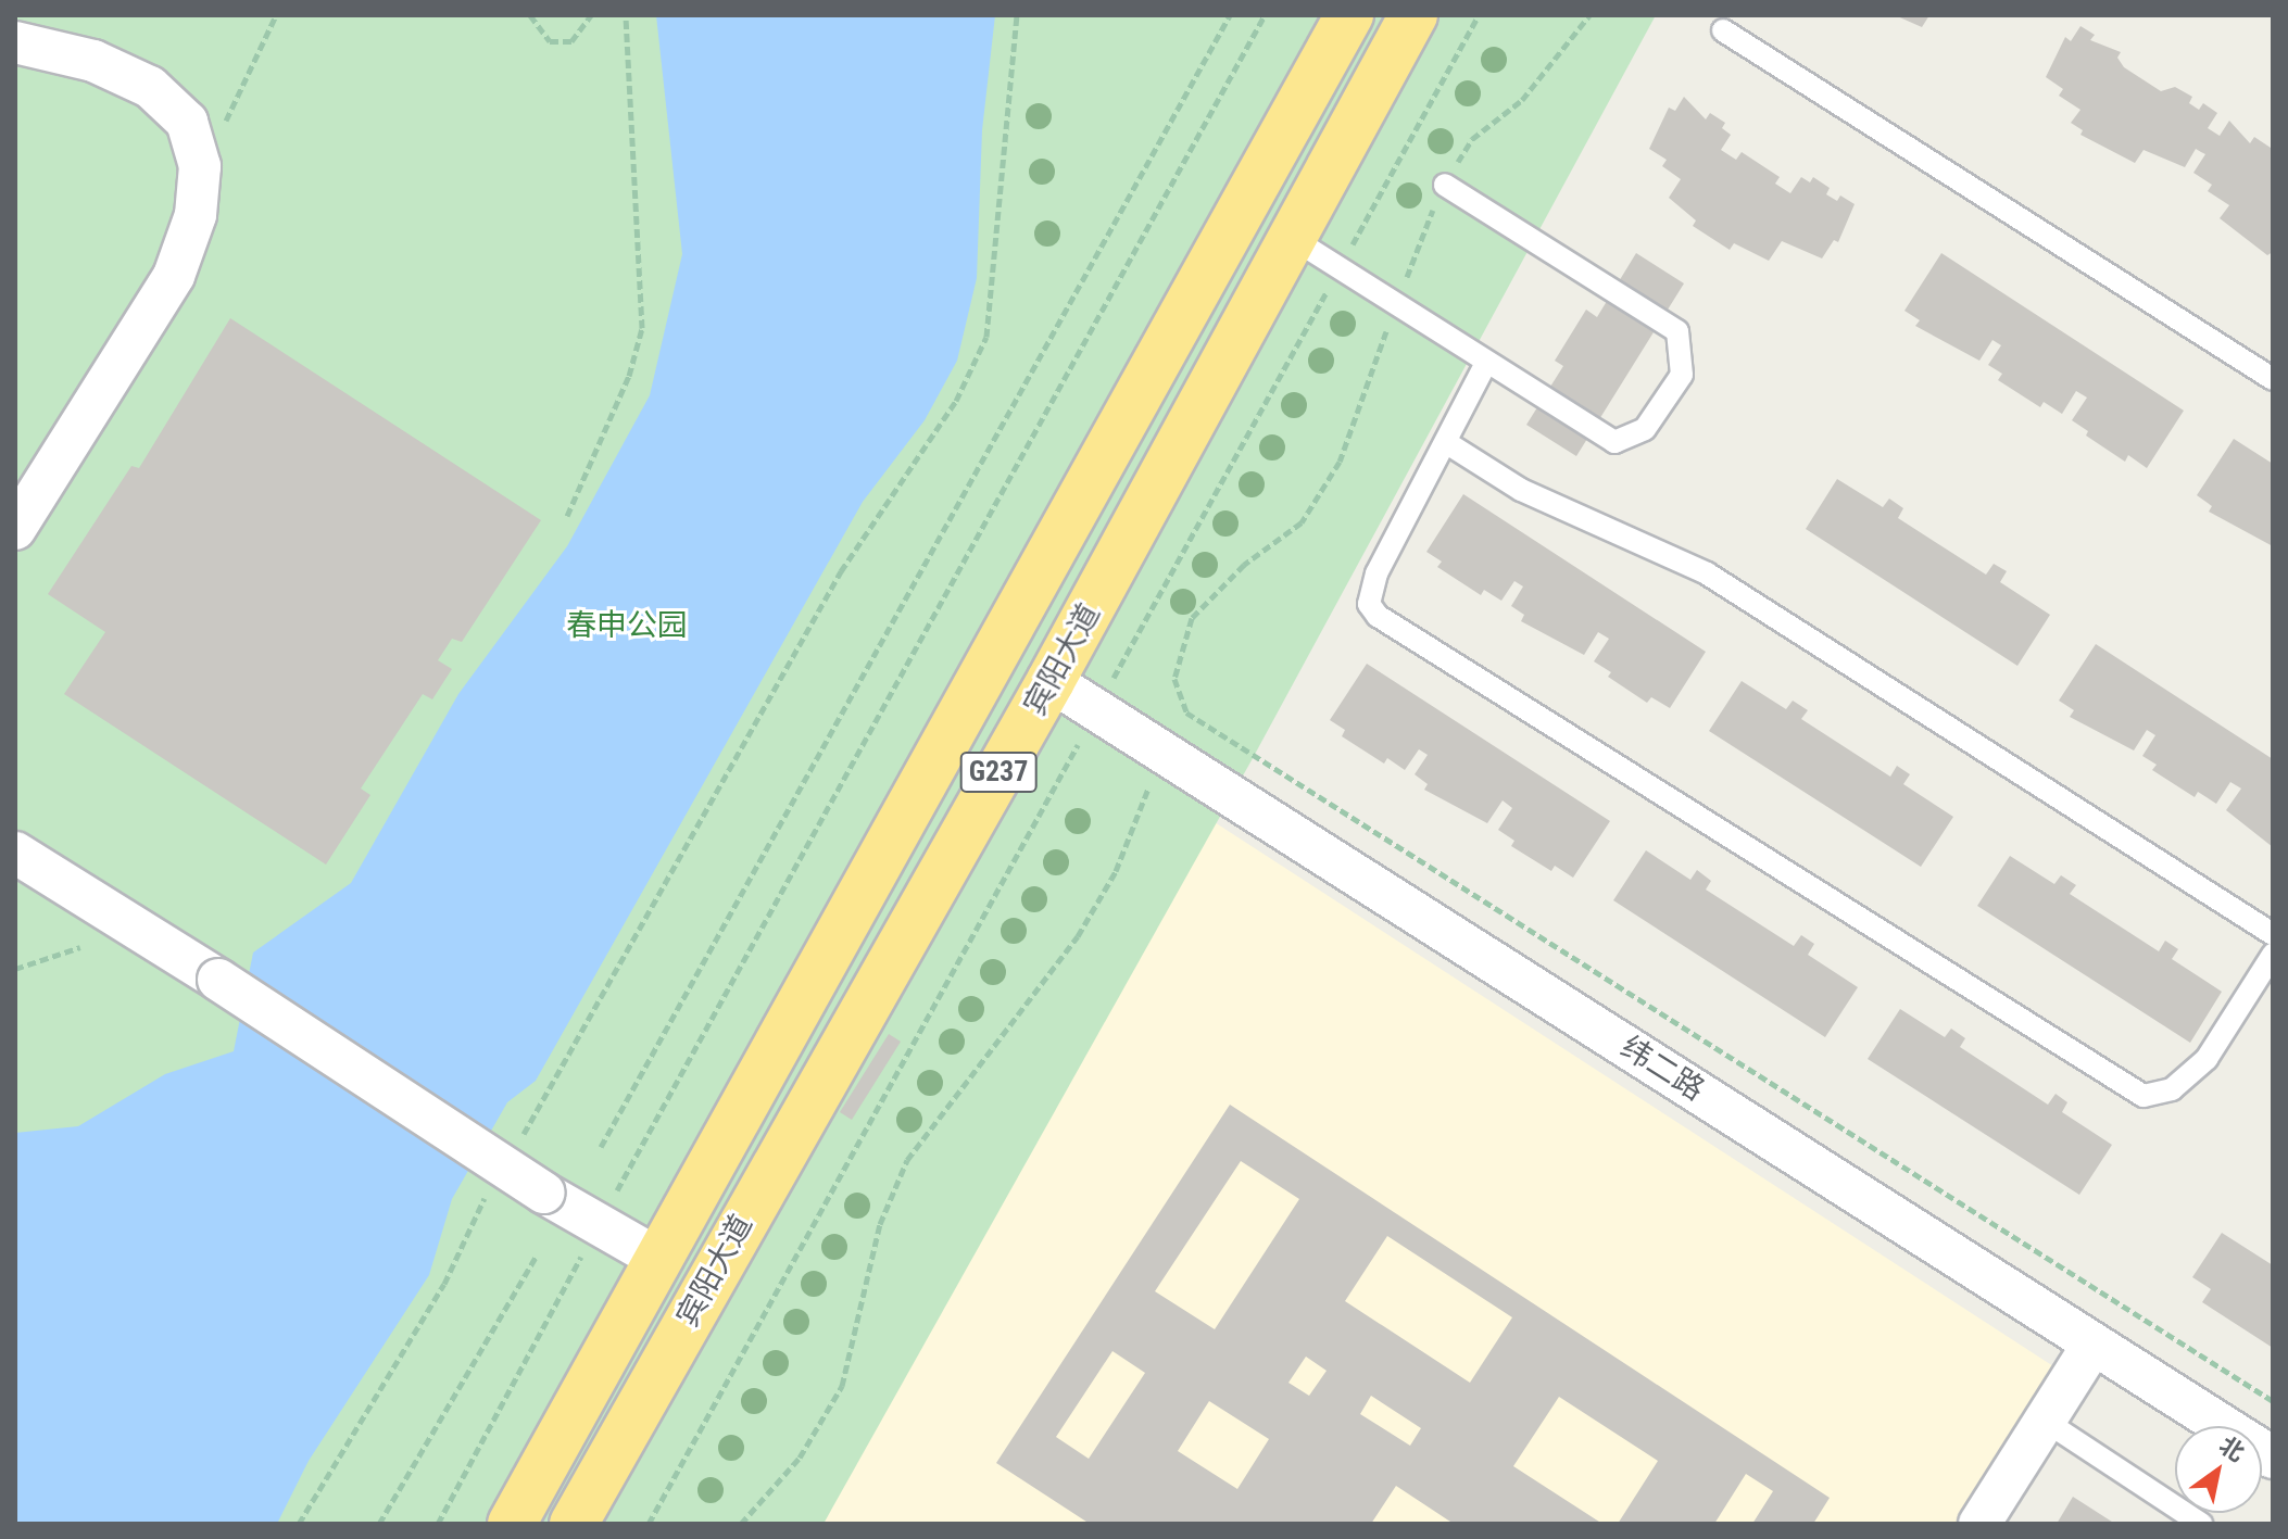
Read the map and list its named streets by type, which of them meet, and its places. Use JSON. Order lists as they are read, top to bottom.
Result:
{
  "streets": {
    "highway": ["宾阳大道", "G237"],
    "street": ["纬二路"]
  },
  "crossings": [
    ["宾阳大道", "纬二路"]
  ],
  "parks": ["春申公园"],
  "north": "top right"
}
